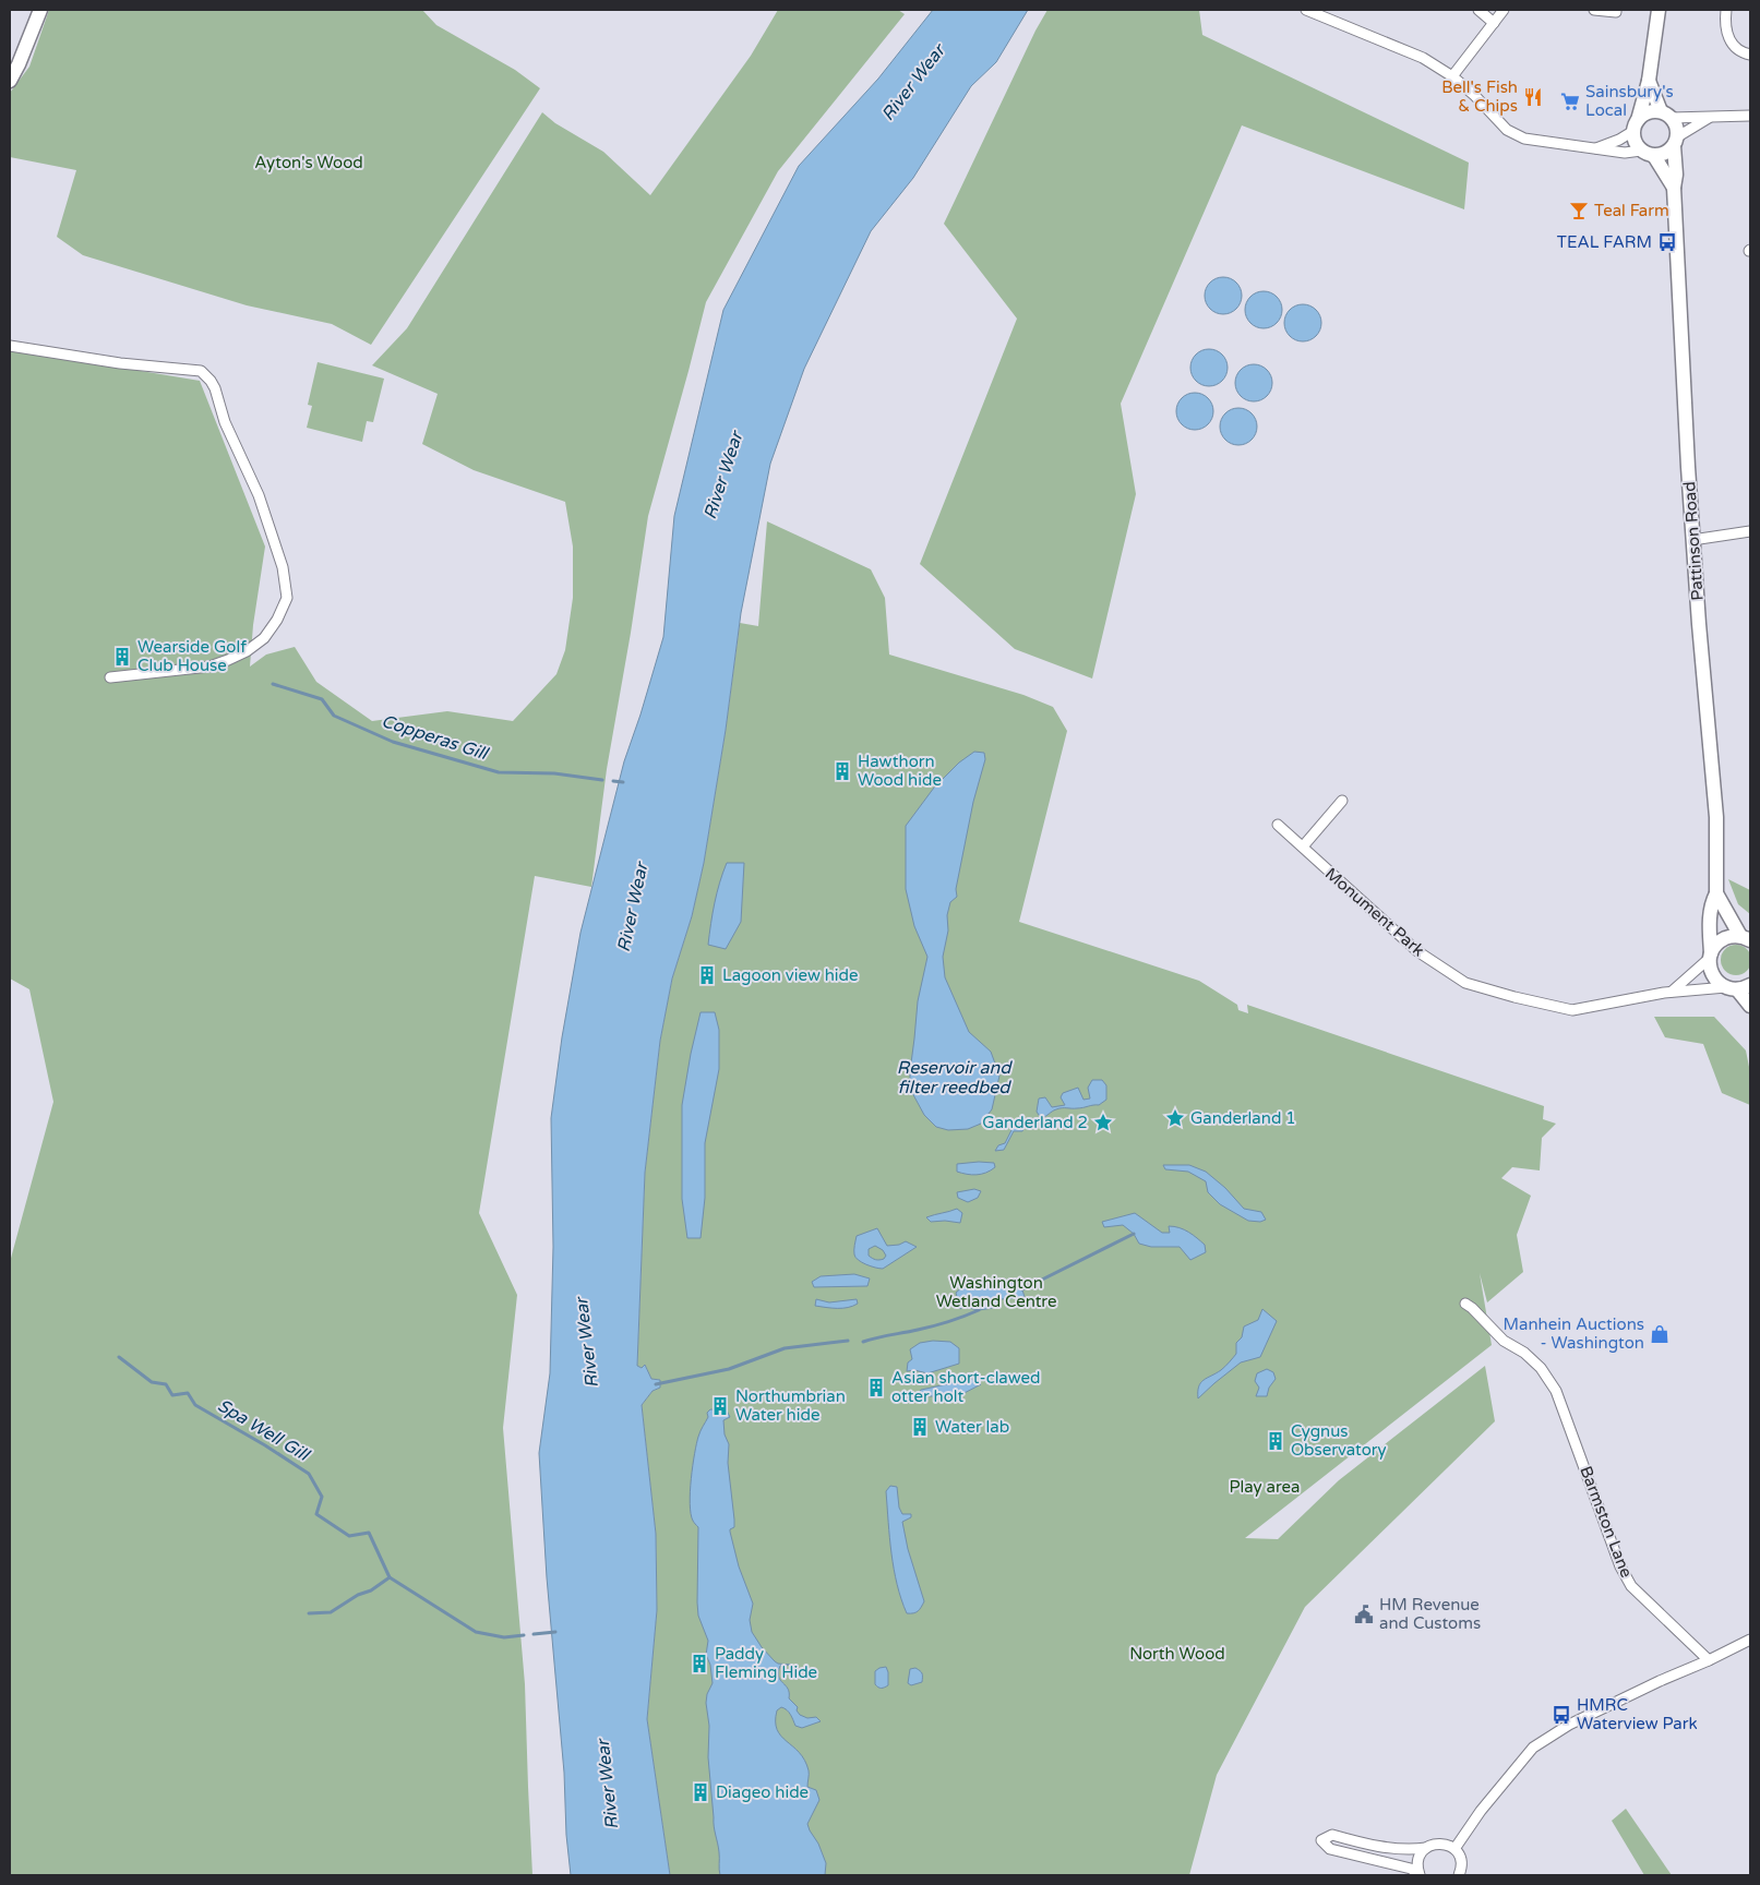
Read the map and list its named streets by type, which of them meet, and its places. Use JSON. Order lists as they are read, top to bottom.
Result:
{
  "streets": {
    "street": ["Pattinson Road", "Monument Park", "Barmston Lane"]
  },
  "crossings": [
    ["Pattinson Road", "Monument Park"]
  ],
  "water": [
    "River Wear",
    "Copperas Gill",
    "Reservoir and filter reedbed",
    "Spa Well Gill"
  ],
  "parks": [
    "Ayton's Wood",
    "Washington Wetland Centre",
    "Play area",
    "North Wood"
  ],
  "places": {
    "restaurant": ["Bell's Fish & Chips"],
    "supermarket": ["Sainsbury's Local"],
    "bar": ["Teal Farm"],
    "bus stop": ["TEAL FARM", "HMRC Waterview Park"],
    "building": [
      "Wearside Golf Club House",
      "Hawthorn Wood hide",
      "Lagoon view hide",
      "Asian short-clawed otter holt",
      "Northumbrian Water hide",
      "Water lab",
      "Cygnus Observatory",
      "Paddy Fleming Hide",
      "Diageo hide"
    ],
    "place": ["Ganderland 1", "Ganderland 2"],
    "shop": ["Manhein Auctions - Washington"],
    "public building": ["HM Revenue and Customs"]
  }
}
